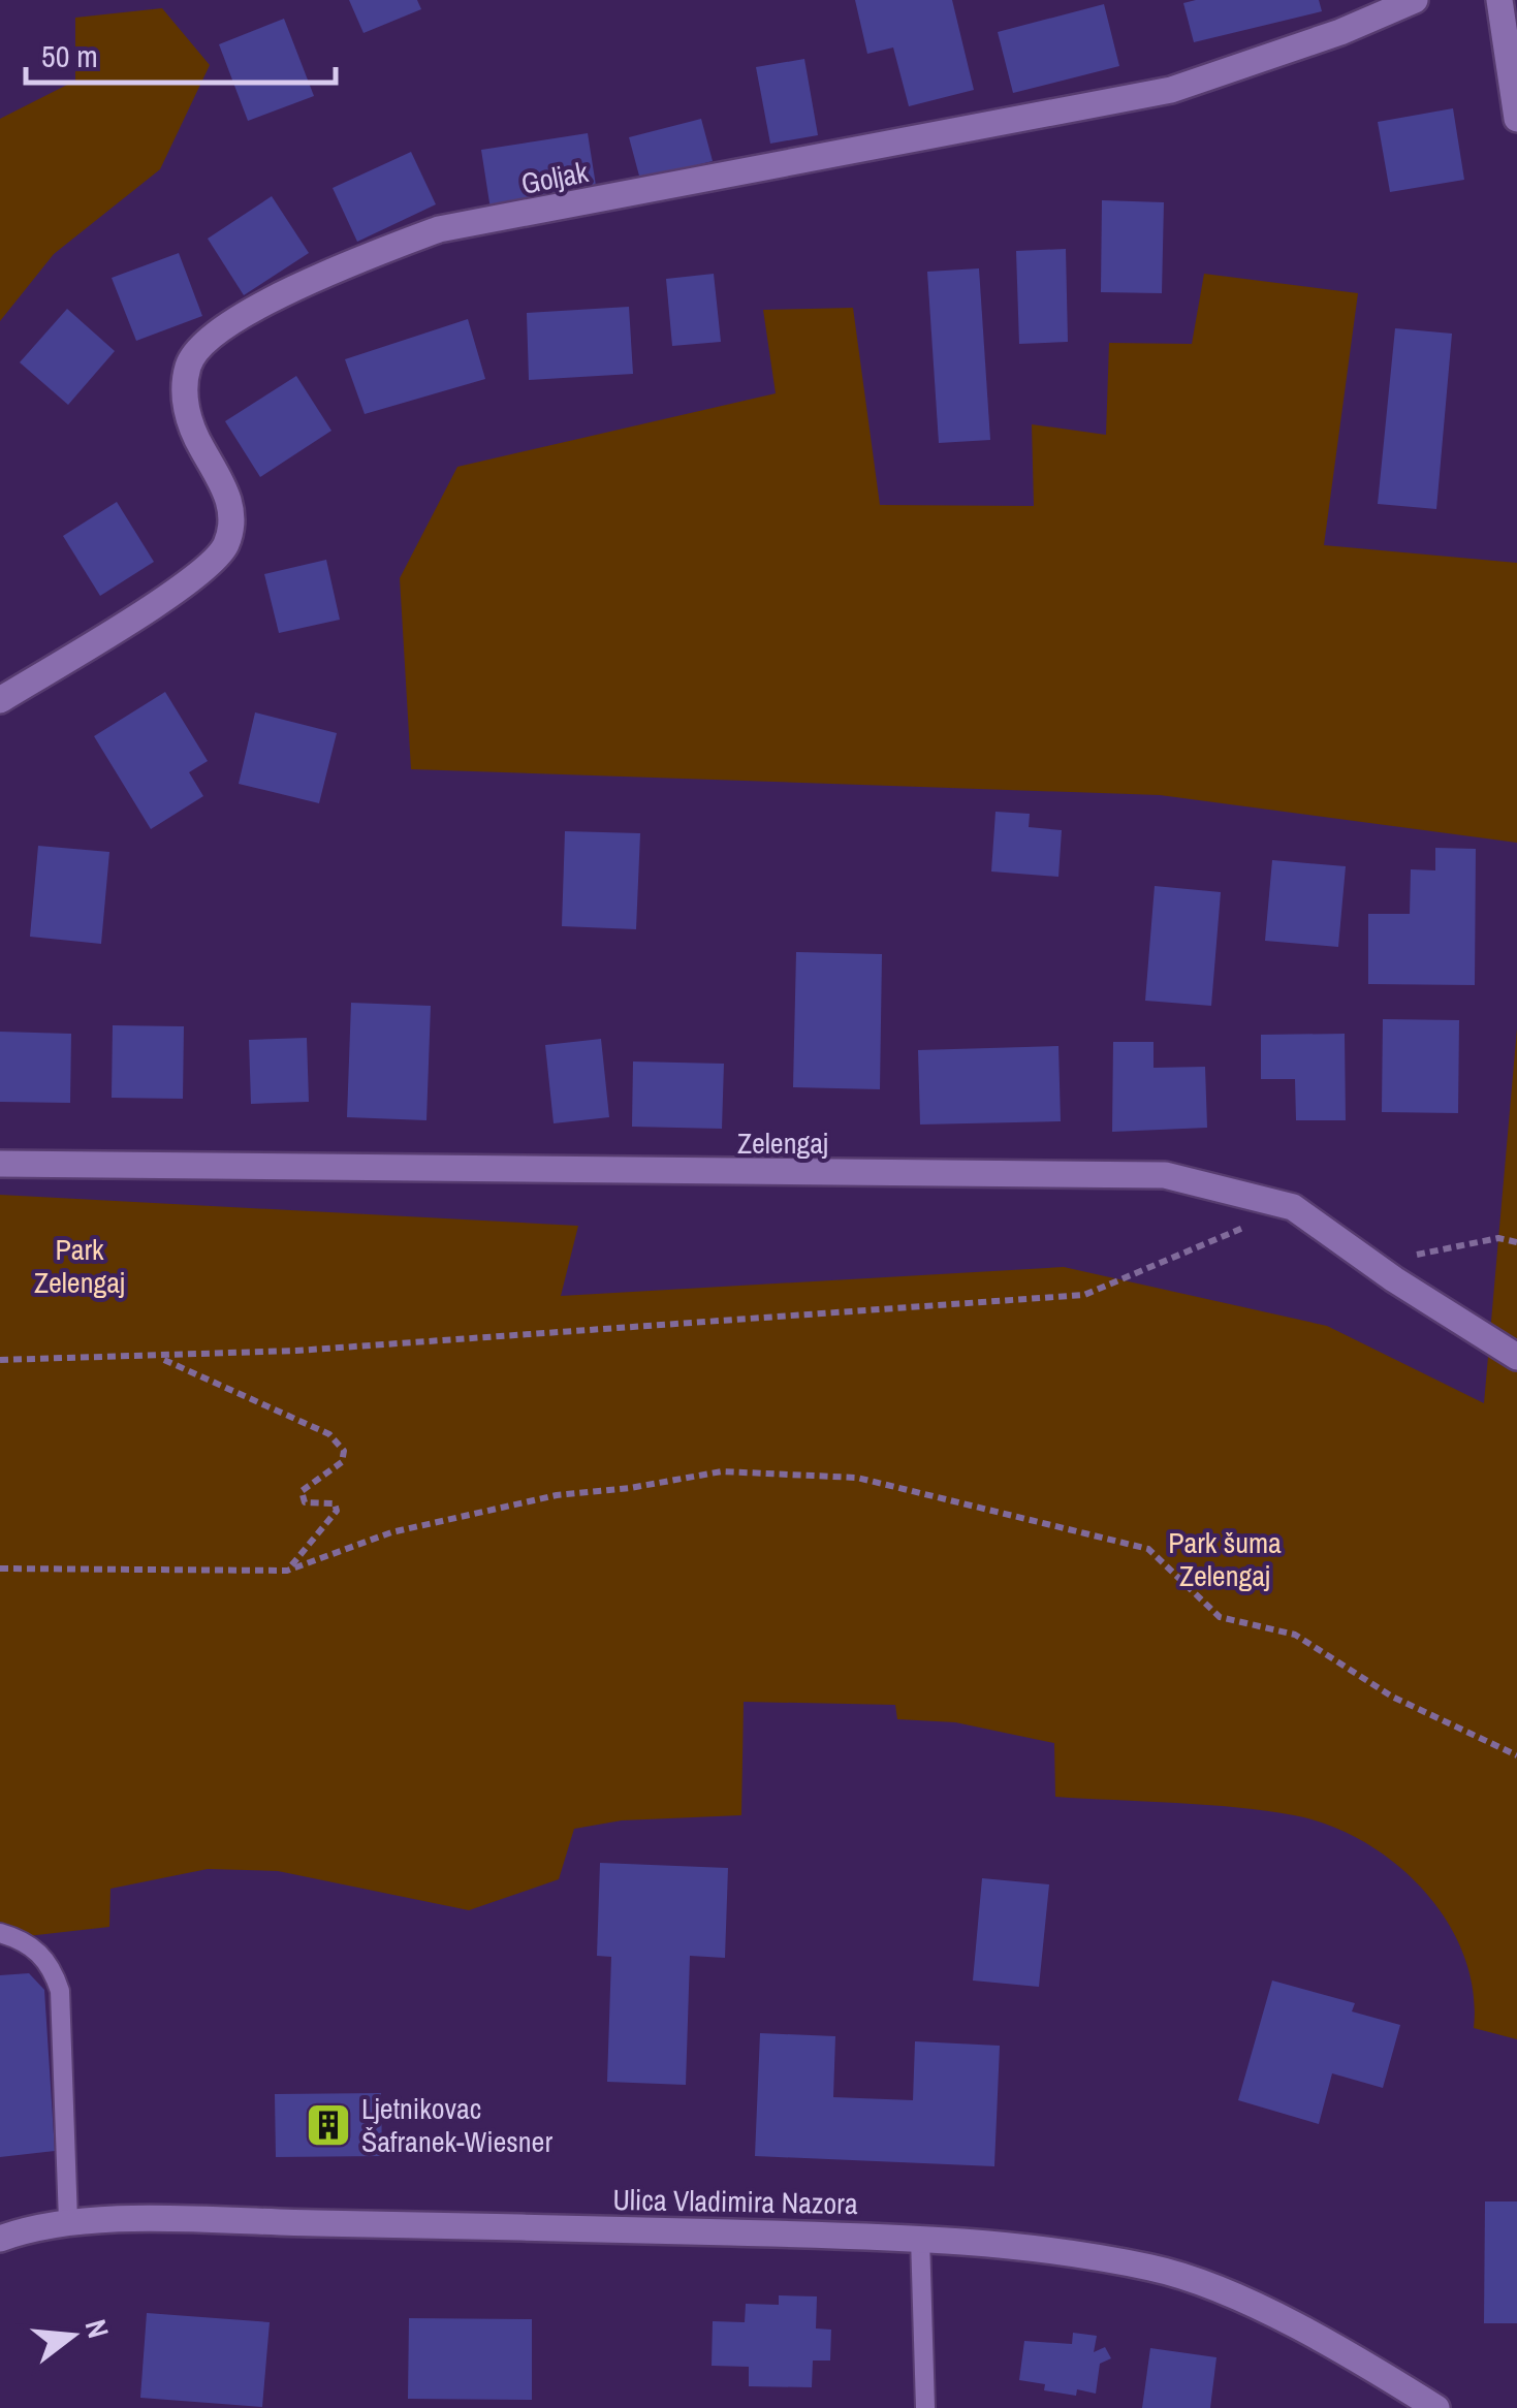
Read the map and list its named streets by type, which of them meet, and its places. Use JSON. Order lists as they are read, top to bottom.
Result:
{
  "streets": {
    "street": ["Goljak", "Zelengaj", "Ulica Vladimira Nazora"]
  },
  "parks": ["Park Zelengaj", "Park šuma Zelengaj"],
  "places": {
    "building": ["Ljetnikovac Šafranek-Wiesner"]
  },
  "scale_bar": "50 m",
  "north": "right"
}
